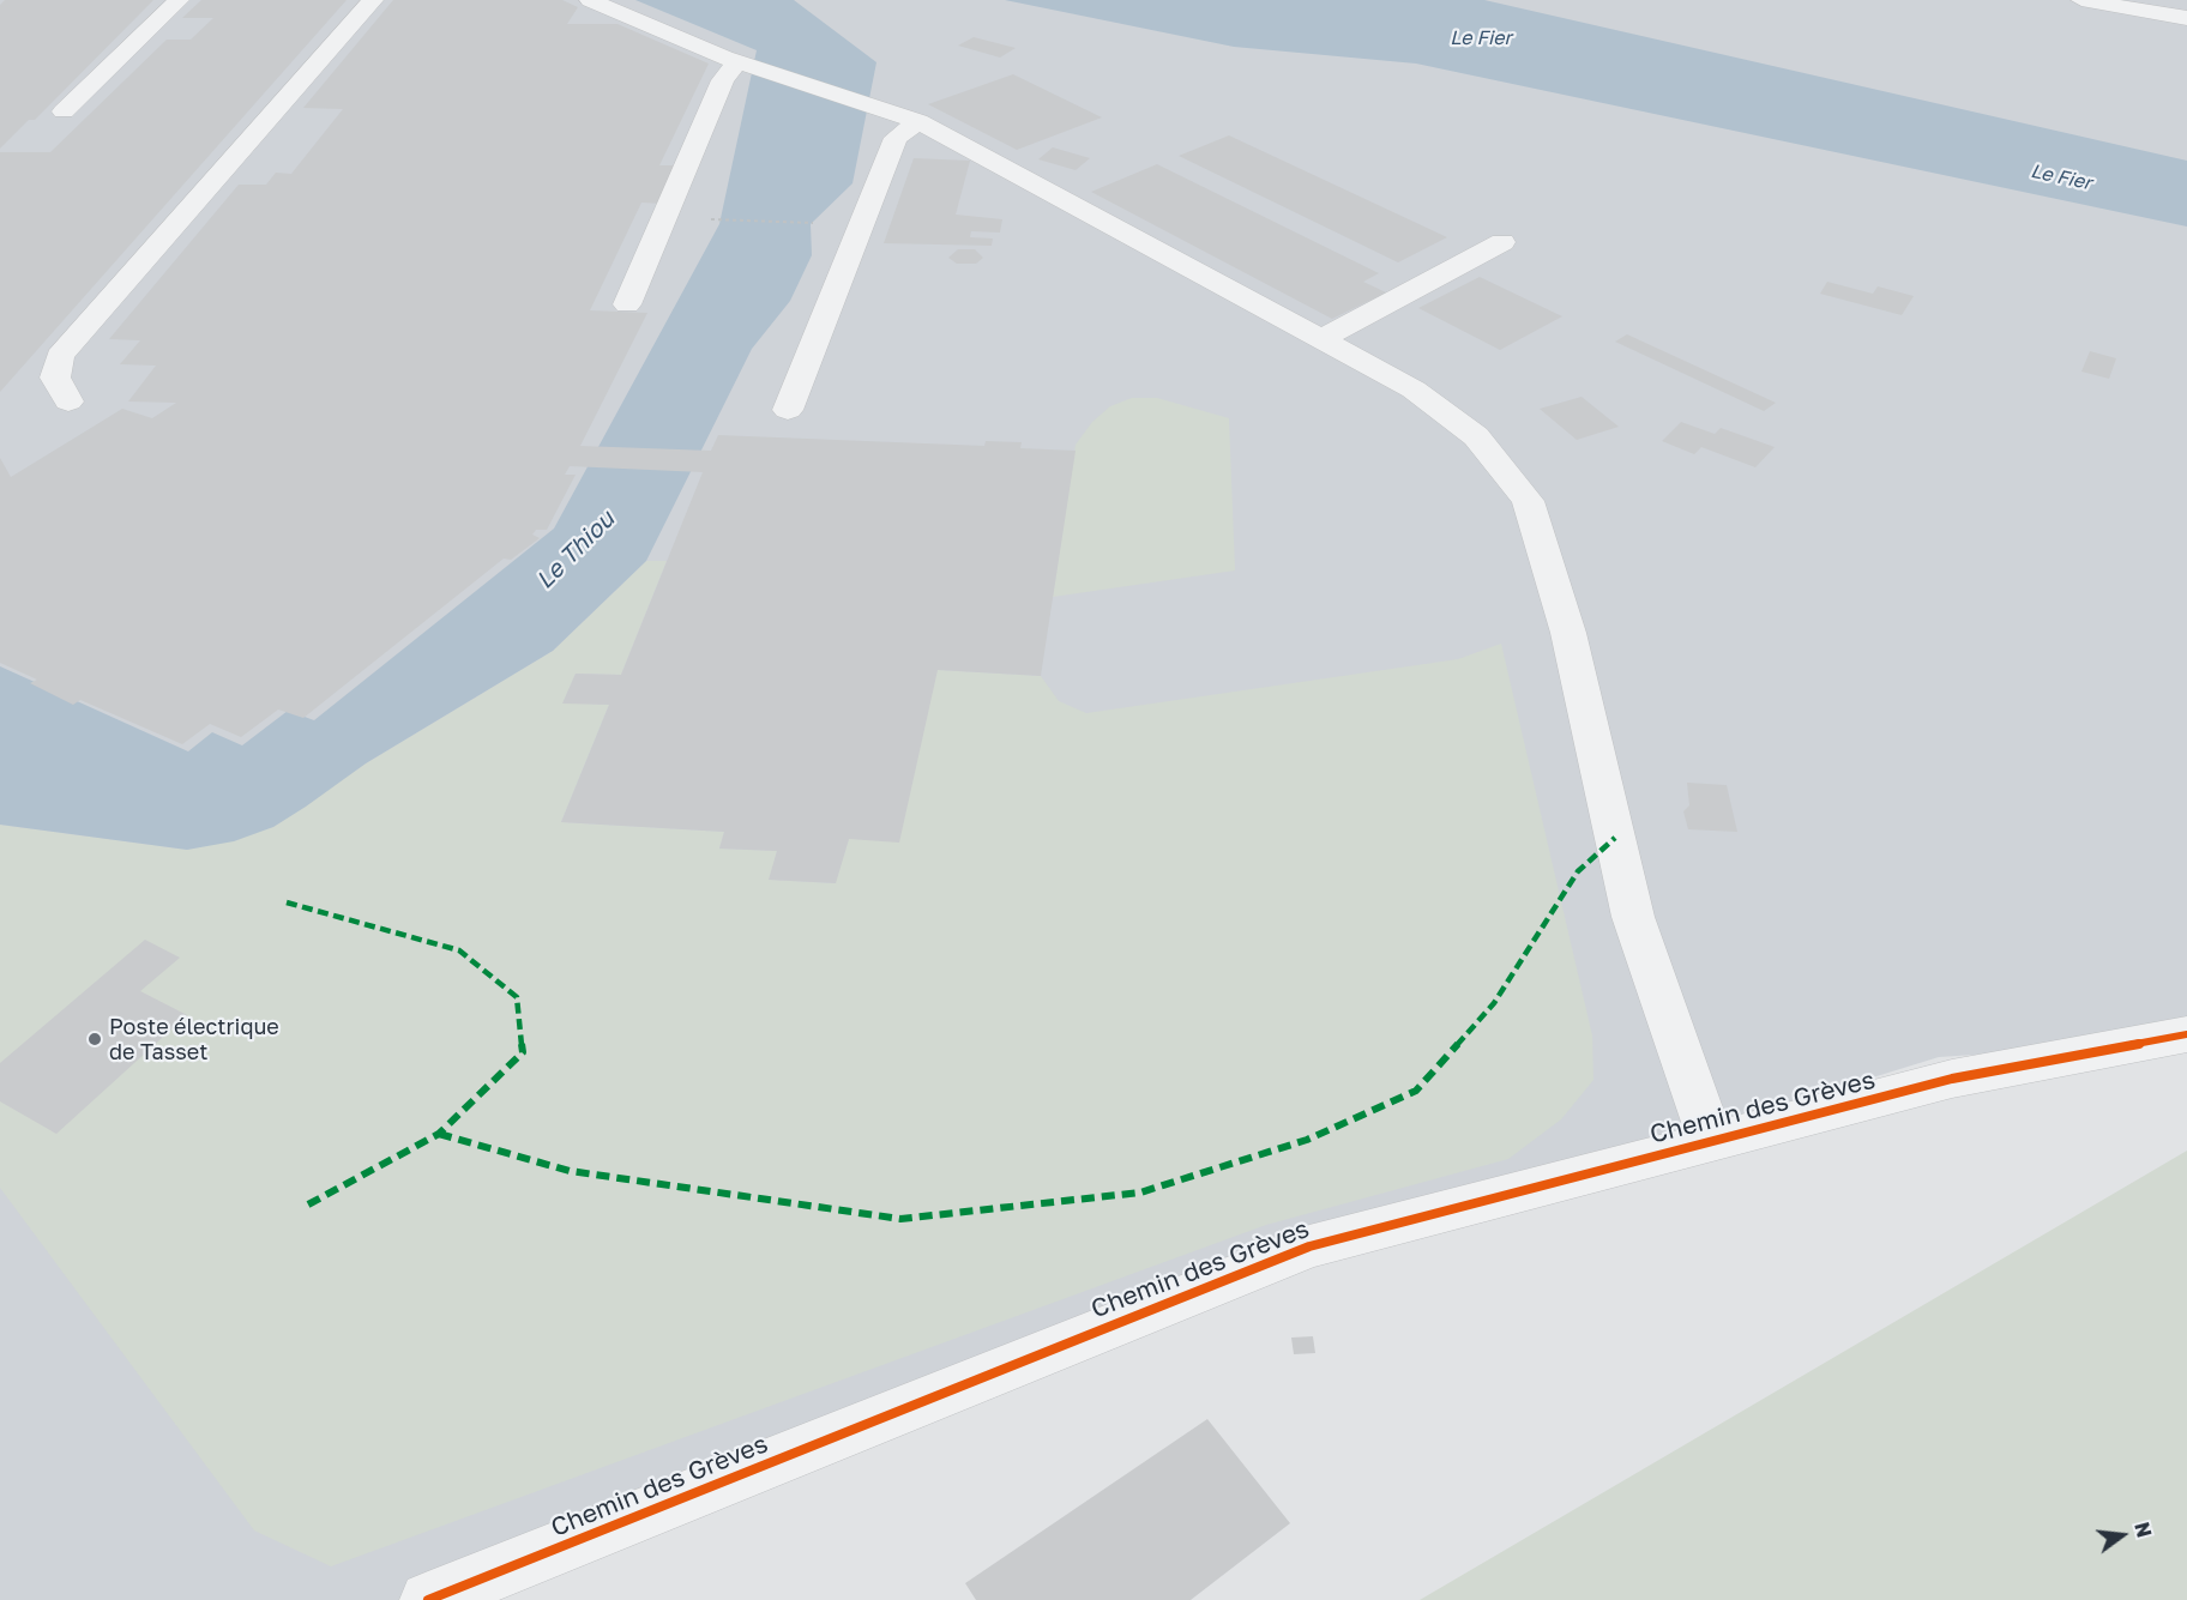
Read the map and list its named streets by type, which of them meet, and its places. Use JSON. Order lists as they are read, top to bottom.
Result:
{
  "streets": {
    "street": ["Chemin des Grèves"]
  },
  "water": ["Le Fier", "Le Thiou"],
  "places": ["Poste électrique de Tasset"],
  "north": "right"
}
